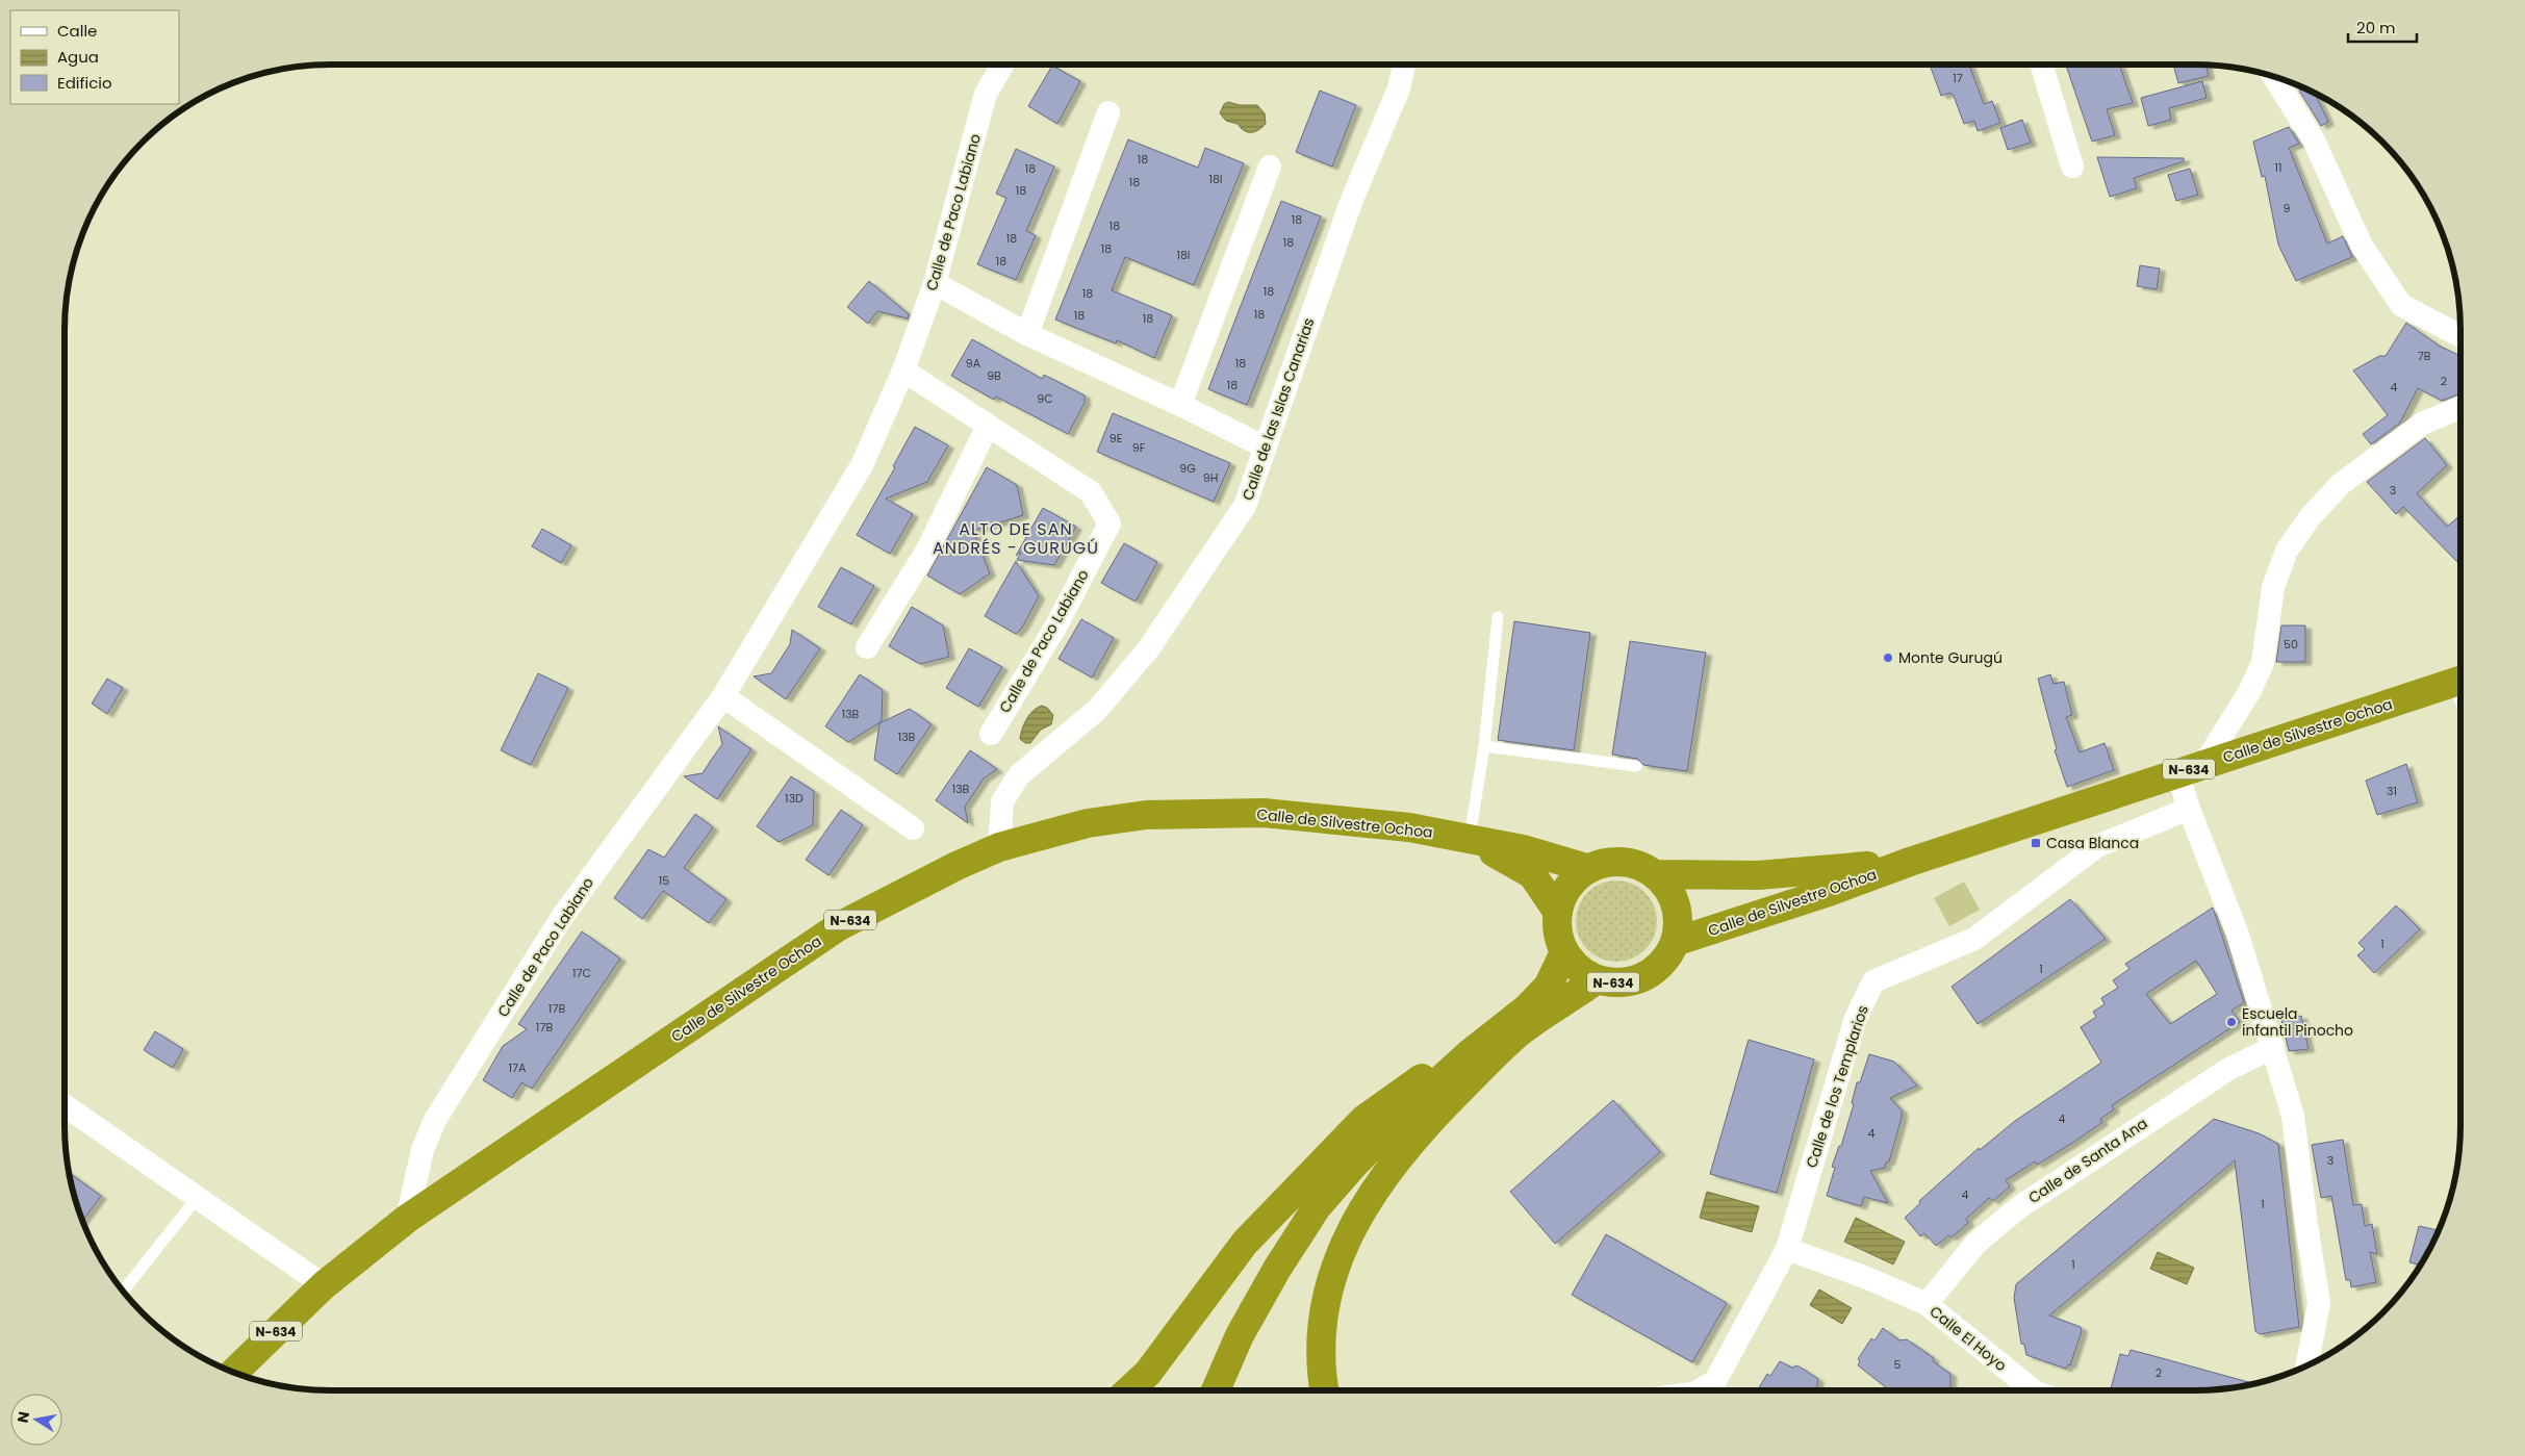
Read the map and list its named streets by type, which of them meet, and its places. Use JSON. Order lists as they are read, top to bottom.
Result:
{
  "streets": {
    "highway": ["Calle de Silvestre Ochoa", "N-634"],
    "street": [
      "Calle de Paco Labiano",
      "Calle de las Islas Canarias",
      "Calle de los Templarios",
      "Calle de Santa Ana",
      "Calle El Hoyo"
    ]
  },
  "crossings": [
    ["Calle de Paco Labiano", "Calle de Silvestre Ochoa"],
    ["Calle de las Islas Canarias", "Calle de Silvestre Ochoa"],
    ["Calle de Silvestre Ochoa", "N-634"],
    ["Calle de los Templarios", "Calle El Hoyo"],
    ["Calle de Santa Ana", "Calle El Hoyo"]
  ],
  "districts": ["ALTO DE SAN ANDRÉS - GURUGÚ"],
  "places": {
    "other": ["Monte Gurugú", "Escuela infantil Pinocho"],
    "transit": ["Casa Blanca"]
  },
  "house_numbers": [
    "17",
    "18",
    "11",
    "18",
    "18I",
    "18",
    "18",
    "9",
    "18",
    "18",
    "18",
    "18",
    "18",
    "18I",
    "18",
    "18",
    "18",
    "18",
    "18",
    "18",
    "7B",
    "9A",
    "18",
    "9B",
    "2",
    "18",
    "4",
    "9C",
    "9E",
    "9F",
    "9G",
    "9H",
    "3",
    "50",
    "13B",
    "13B",
    "13B",
    "31",
    "13D",
    "15",
    "1",
    "1",
    "17C",
    "17B",
    "17B",
    "17A",
    "4",
    "4",
    "3",
    "4",
    "1",
    "1",
    "5",
    "2"
  ],
  "legend": ["Calle", "Agua", "Edificio"],
  "scale_bar": "20 m",
  "north": "left"
}
